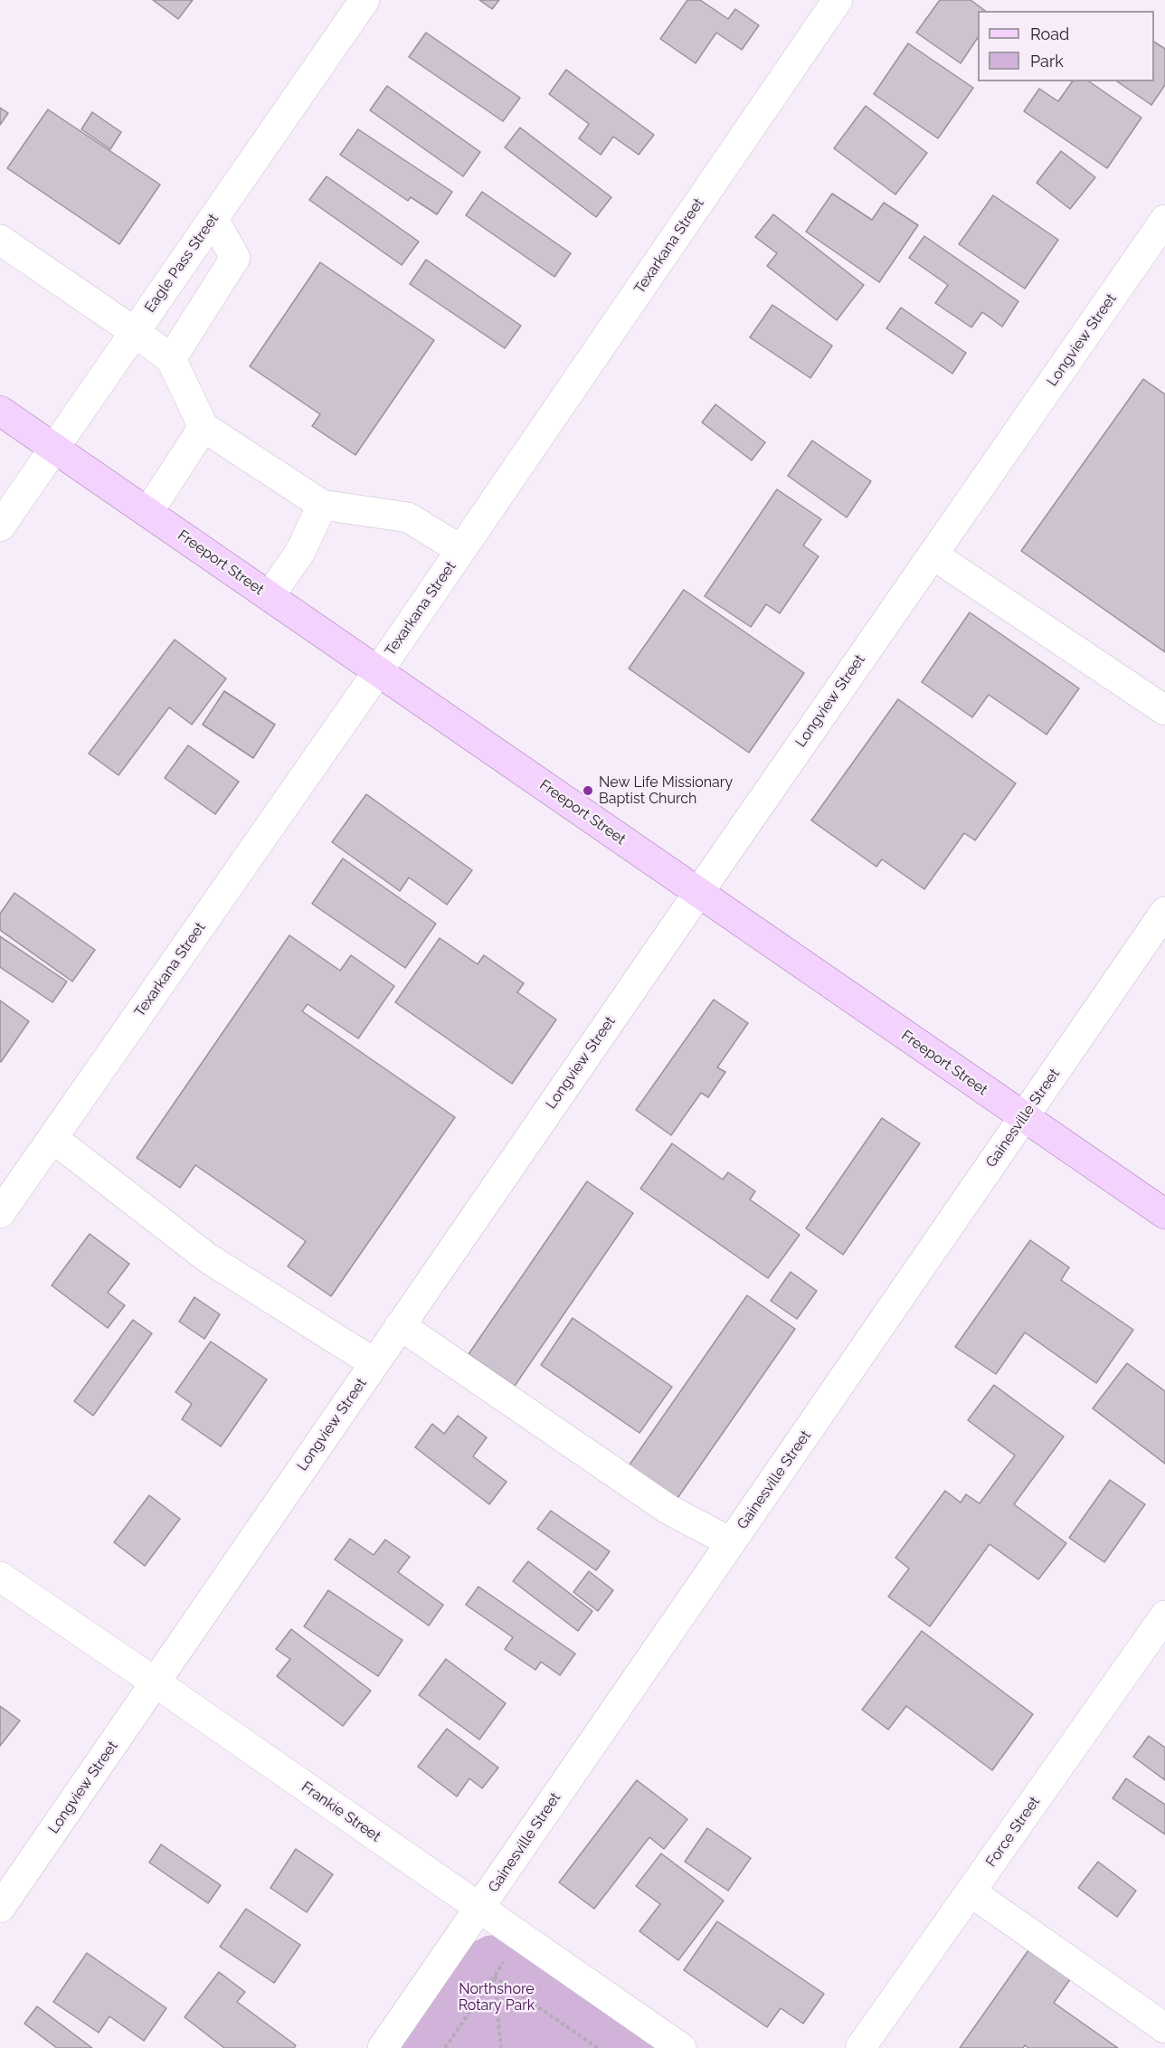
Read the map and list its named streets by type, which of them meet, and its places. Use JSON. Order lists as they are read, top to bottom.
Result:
{
  "streets": {
    "main road": ["Freeport Street"],
    "street": [
      "Texarkana Street",
      "Eagle Pass Street",
      "Longview Street",
      "Gainesville Street",
      "Frankie Street",
      "Force Street"
    ]
  },
  "crossings": [
    ["Texarkana Street", "Freeport Street"],
    ["Eagle Pass Street", "Freeport Street"],
    ["Longview Street", "Freeport Street"],
    ["Longview Street", "Frankie Street"],
    ["Freeport Street", "Gainesville Street"],
    ["Gainesville Street", "Frankie Street"]
  ],
  "parks": ["Northshore Rotary Park"],
  "places": ["New Life Missionary Baptist Church"],
  "legend": ["Road", "Park"]
}
